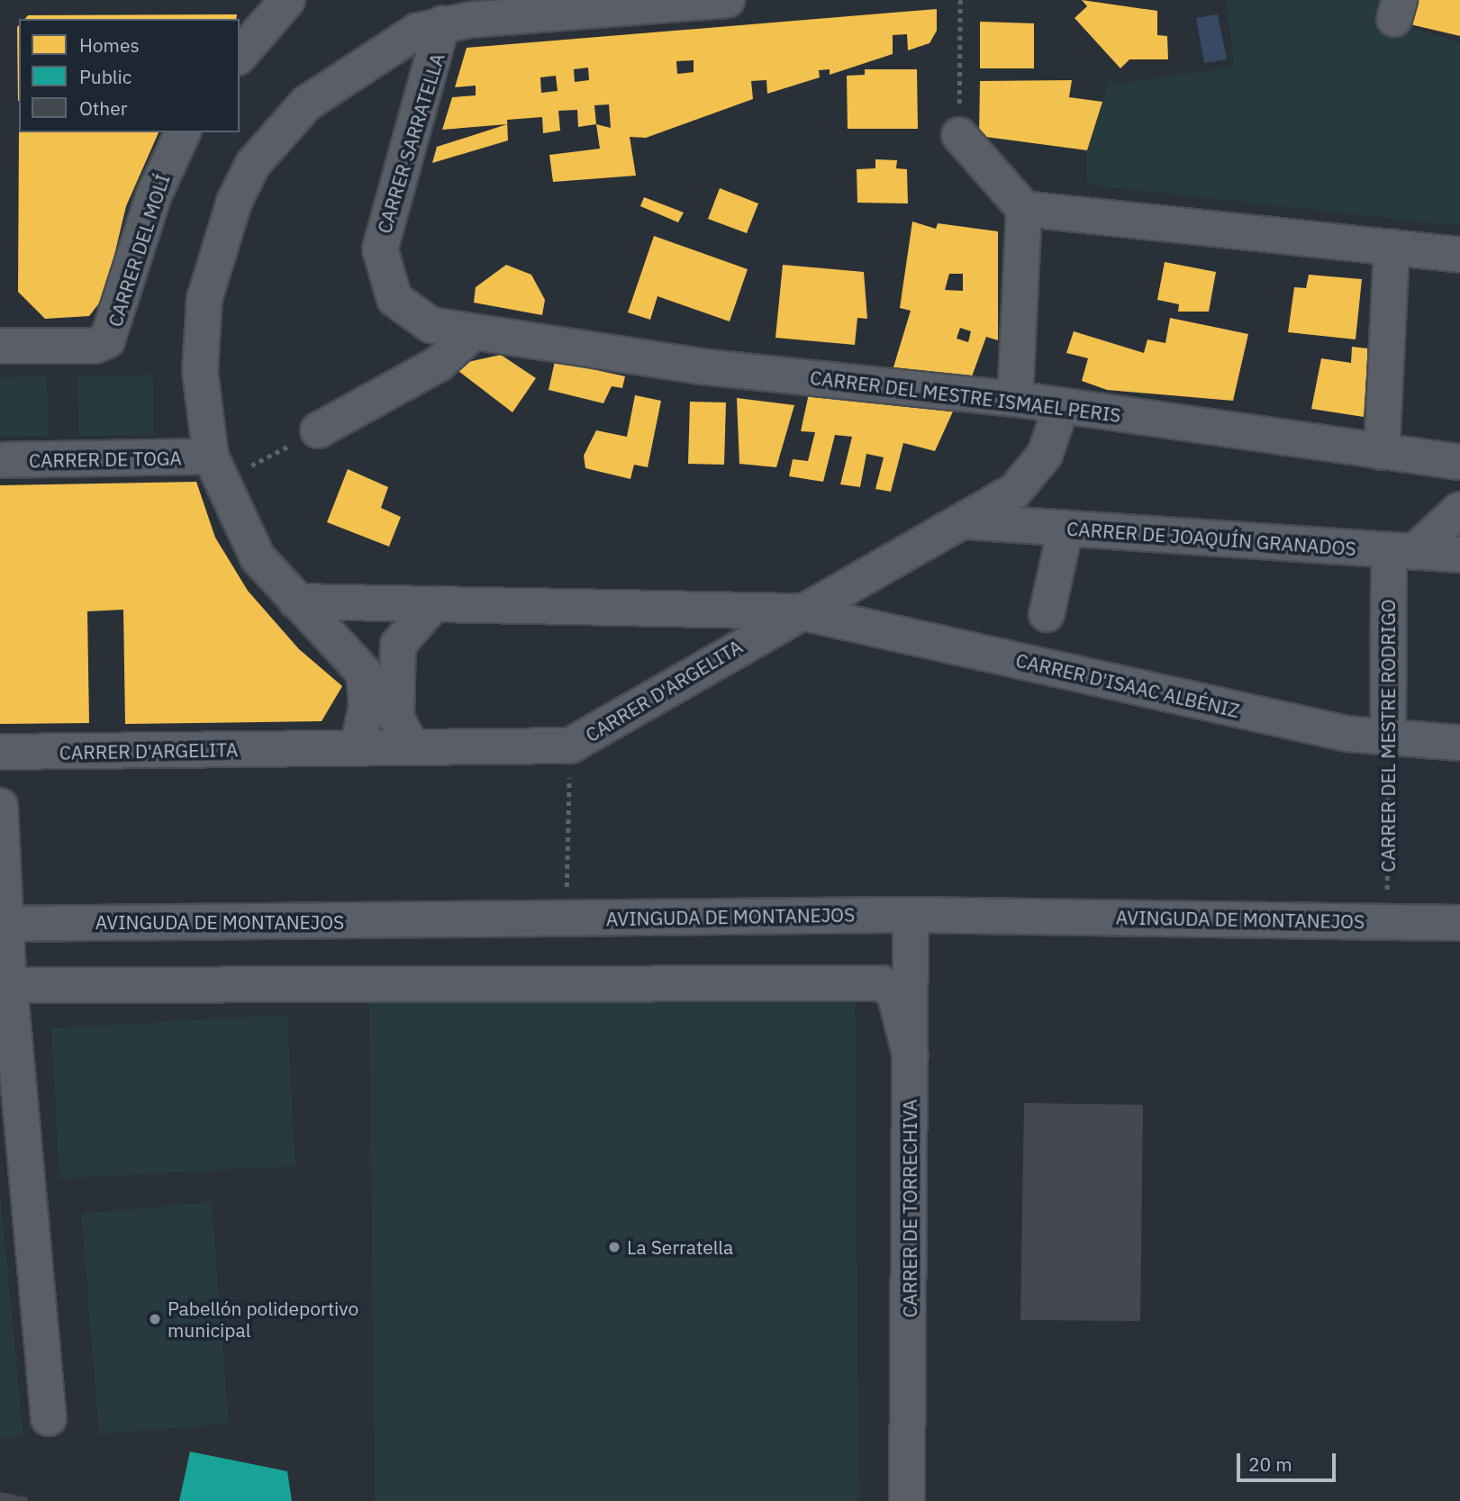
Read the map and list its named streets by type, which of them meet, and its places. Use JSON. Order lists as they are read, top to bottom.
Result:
{
  "streets": {
    "street": [
      "CARRER SARRATELLA",
      "CARRER DEL MOLÍ",
      "CARRER DEL MESTRE ISMAEL PERIS",
      "CARRER DE TOGA",
      "CARRER DE JOAQUÍN GRANADOS",
      "CARRER D'ISAAC ALBÉNIZ",
      "CARRER D'ARGELITA",
      "CARRER DEL MESTRE RODRIGO",
      "AVINGUDA DE MONTANEJOS",
      "CARRER DE TORRECHIVA"
    ]
  },
  "crossings": [
    ["CARRER SARRATELLA", "CARRER DEL MESTRE ISMAEL PERIS"],
    ["CARRER DEL MESTRE ISMAEL PERIS", "CARRER D'ARGELITA"],
    ["CARRER DE JOAQUÍN GRANADOS", "CARRER D'ARGELITA"],
    ["CARRER DE JOAQUÍN GRANADOS", "CARRER DEL MESTRE RODRIGO"],
    ["CARRER D'ISAAC ALBÉNIZ", "CARRER D'ARGELITA"],
    ["CARRER D'ISAAC ALBÉNIZ", "CARRER DEL MESTRE RODRIGO"],
    ["CARRER DEL MESTRE RODRIGO", "AVINGUDA DE MONTANEJOS"],
    ["AVINGUDA DE MONTANEJOS", "CARRER DE TORRECHIVA"]
  ],
  "places": ["La Serratella", "Pabellón polideportivo municipal"],
  "legend": ["Homes", "Public", "Other"],
  "scale_bar": "20 m"
}
